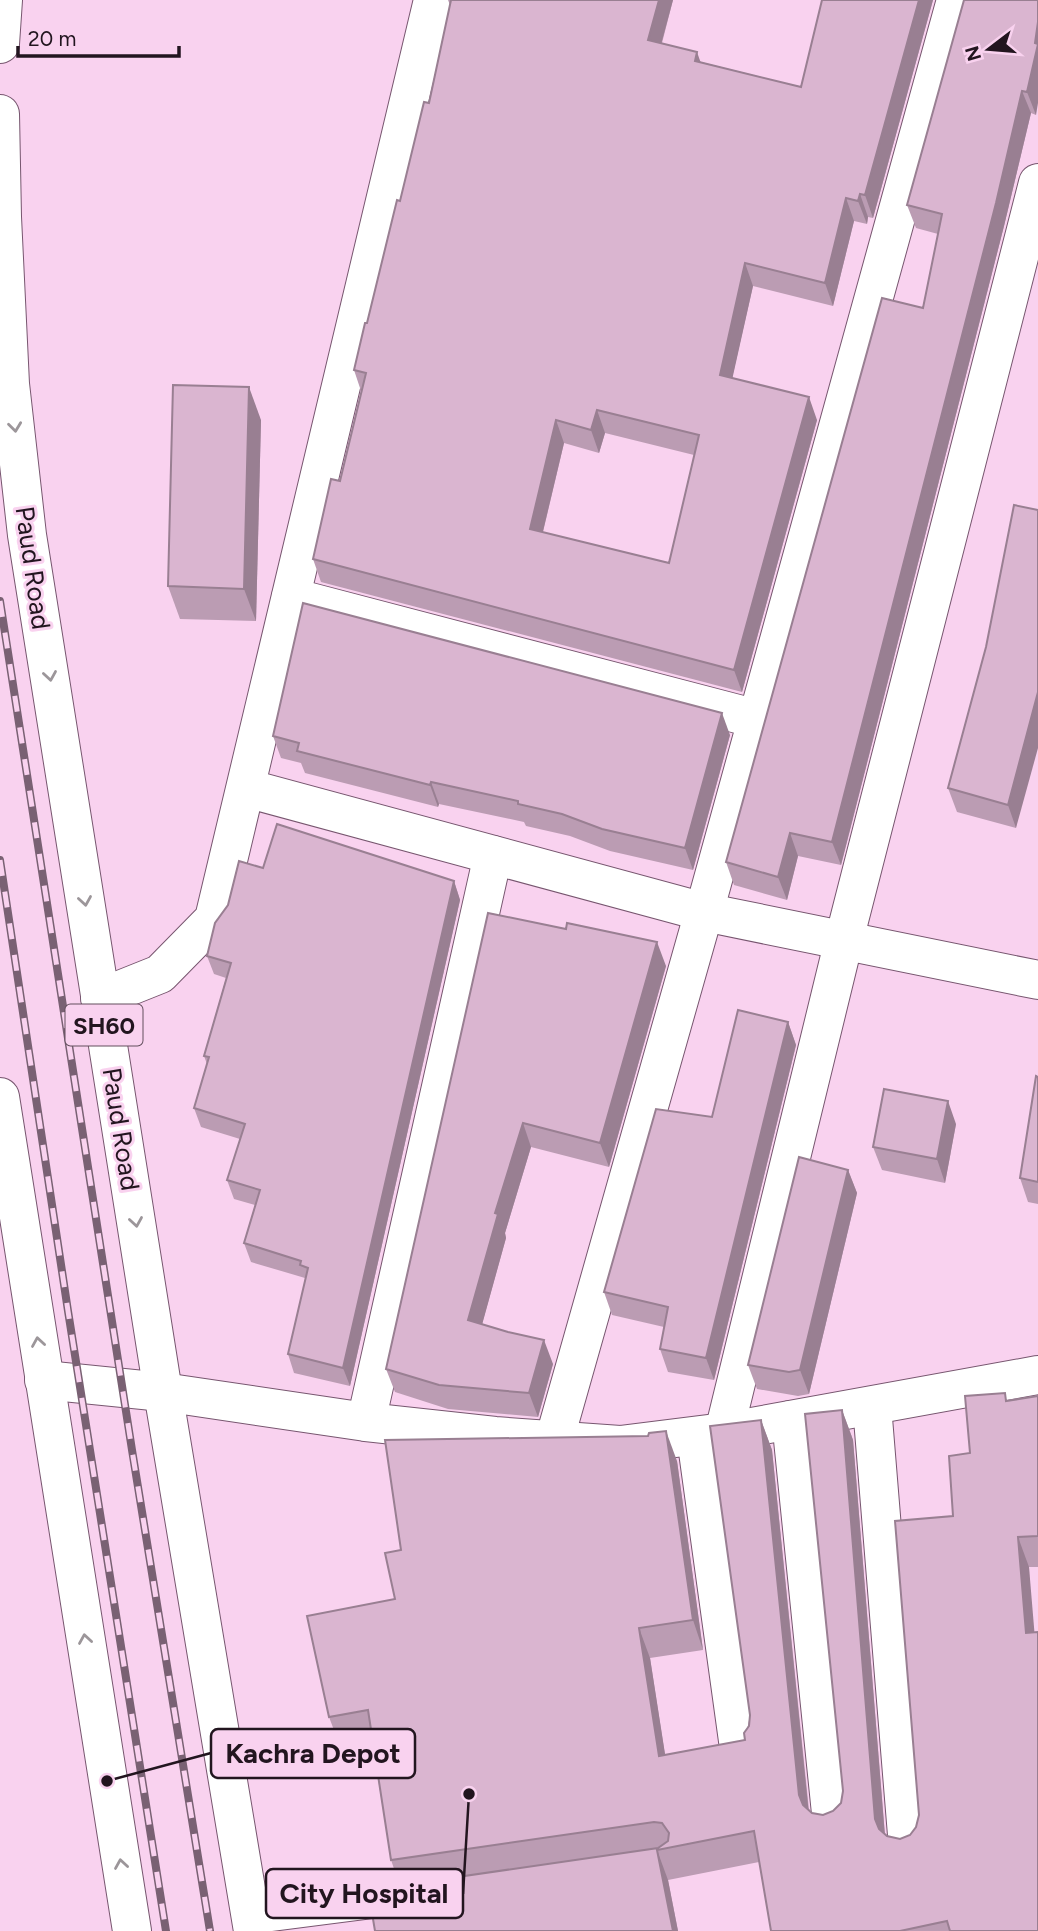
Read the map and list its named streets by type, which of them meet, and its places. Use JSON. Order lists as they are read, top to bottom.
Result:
{
  "streets": {
    "street": ["Paud Road", "SH60"]
  },
  "places": ["Kachra Depot", "City Hospital"],
  "scale_bar": "20 m",
  "north": "left"
}
